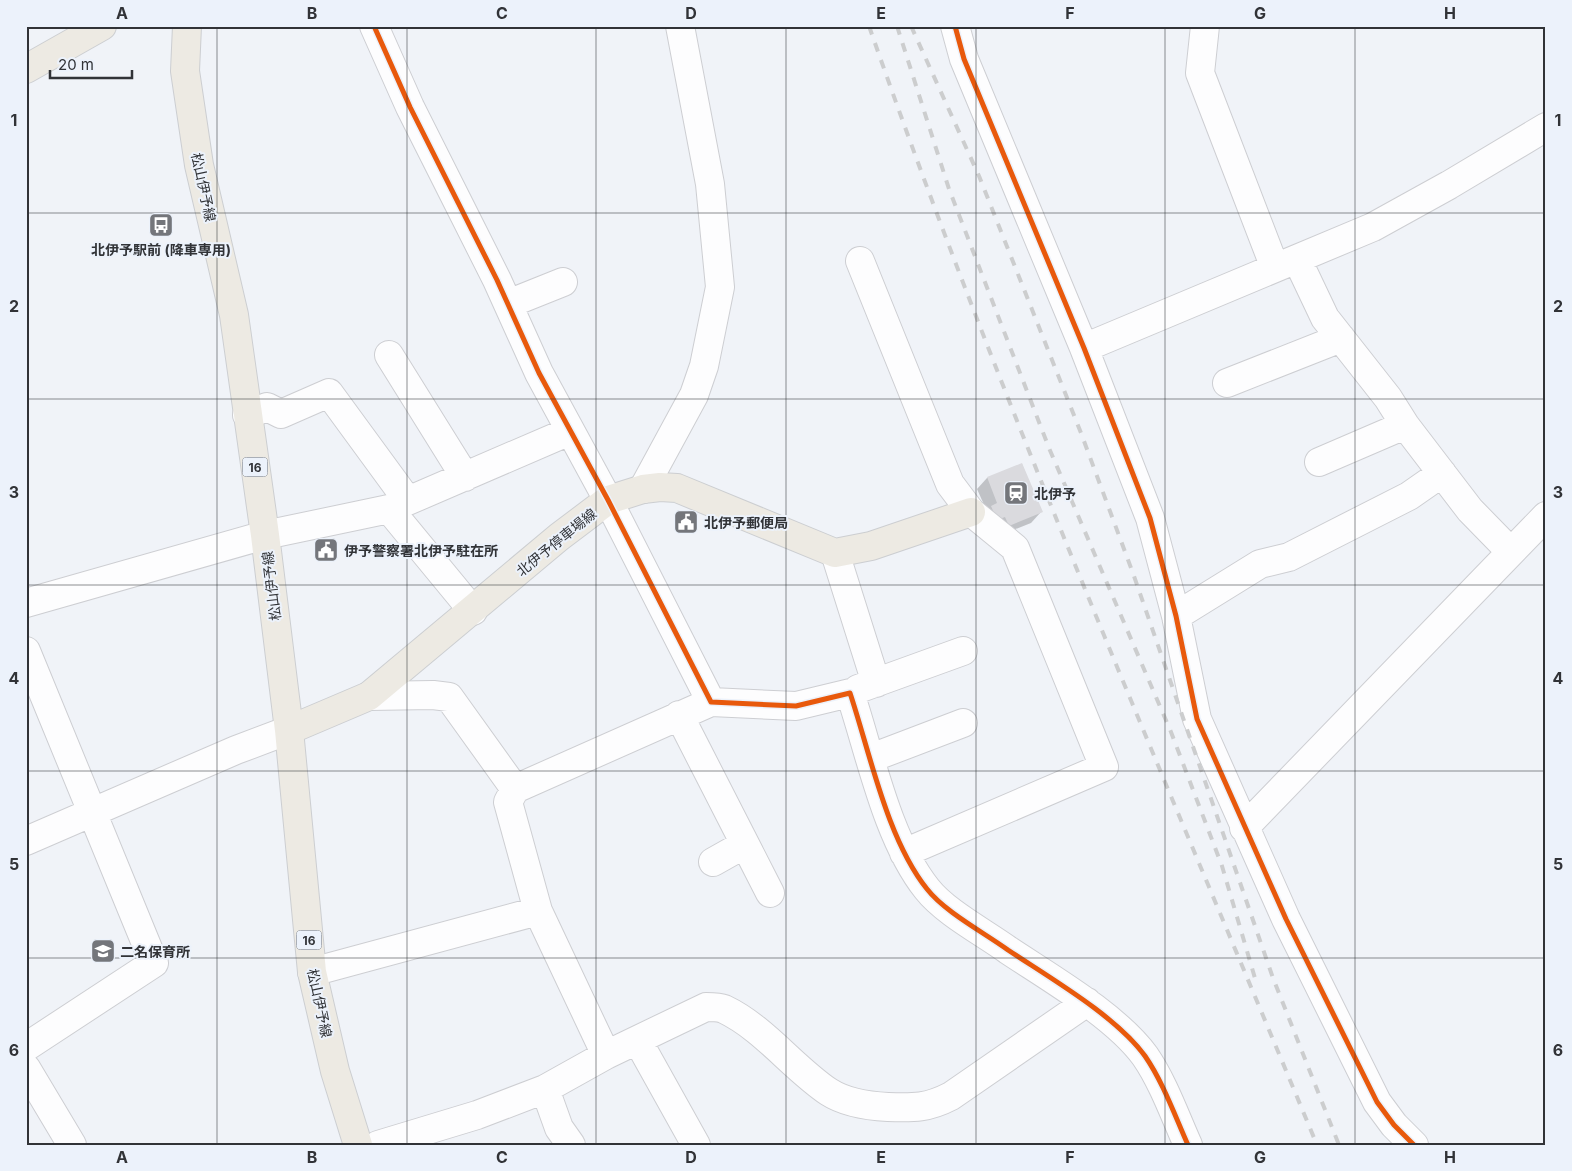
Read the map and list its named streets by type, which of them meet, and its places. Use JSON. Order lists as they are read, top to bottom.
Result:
{
  "streets": {
    "main road": ["松山伊予線", "16", "北伊予停車場線"]
  },
  "crossings": [
    ["松山伊予線", "北伊予停車場線"]
  ],
  "places": {
    "bus stop": ["北伊予駅前 (降車専用)"],
    "station": ["北伊予"],
    "public building": ["北伊予郵便局", "伊予警察署北伊予駐在所"],
    "school or university": ["二名保育所"]
  },
  "scale_bar": "20 m",
  "grid": {
    "columns": [
      "A",
      "B",
      "C",
      "D",
      "E",
      "F",
      "G",
      "H"
    ],
    "rows": [
      "1",
      "2",
      "3",
      "4",
      "5",
      "6"
    ]
  }
}
